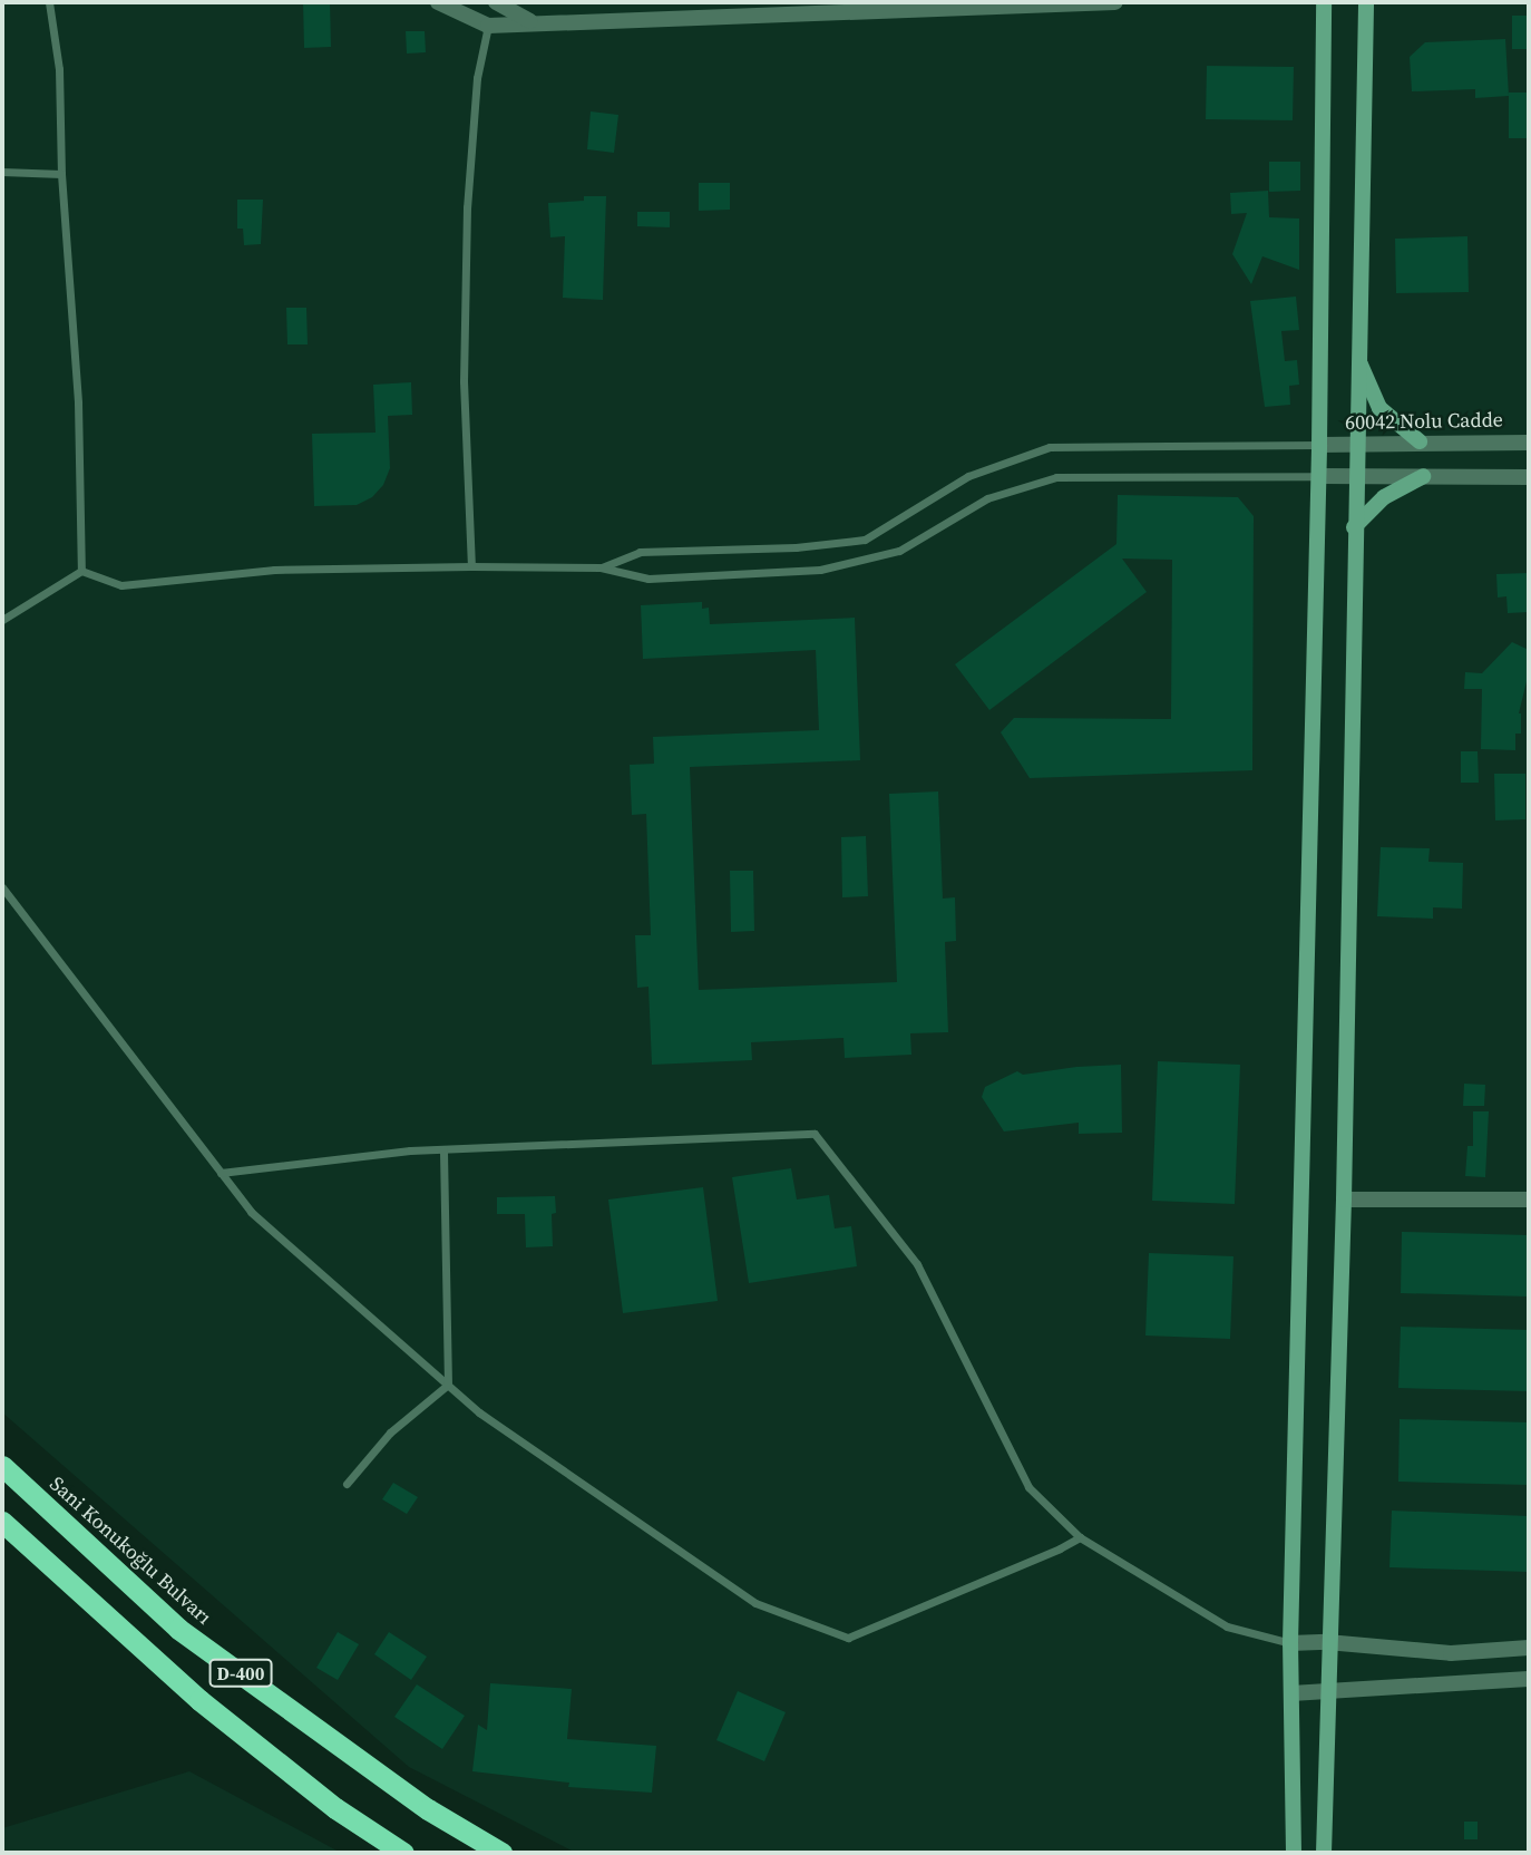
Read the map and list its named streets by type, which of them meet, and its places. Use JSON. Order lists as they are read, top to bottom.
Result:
{
  "streets": {
    "highway": ["Sani Konukoğlu Bulvarı", "D-400"],
    "street": ["60042 Nolu Cadde"]
  }
}
